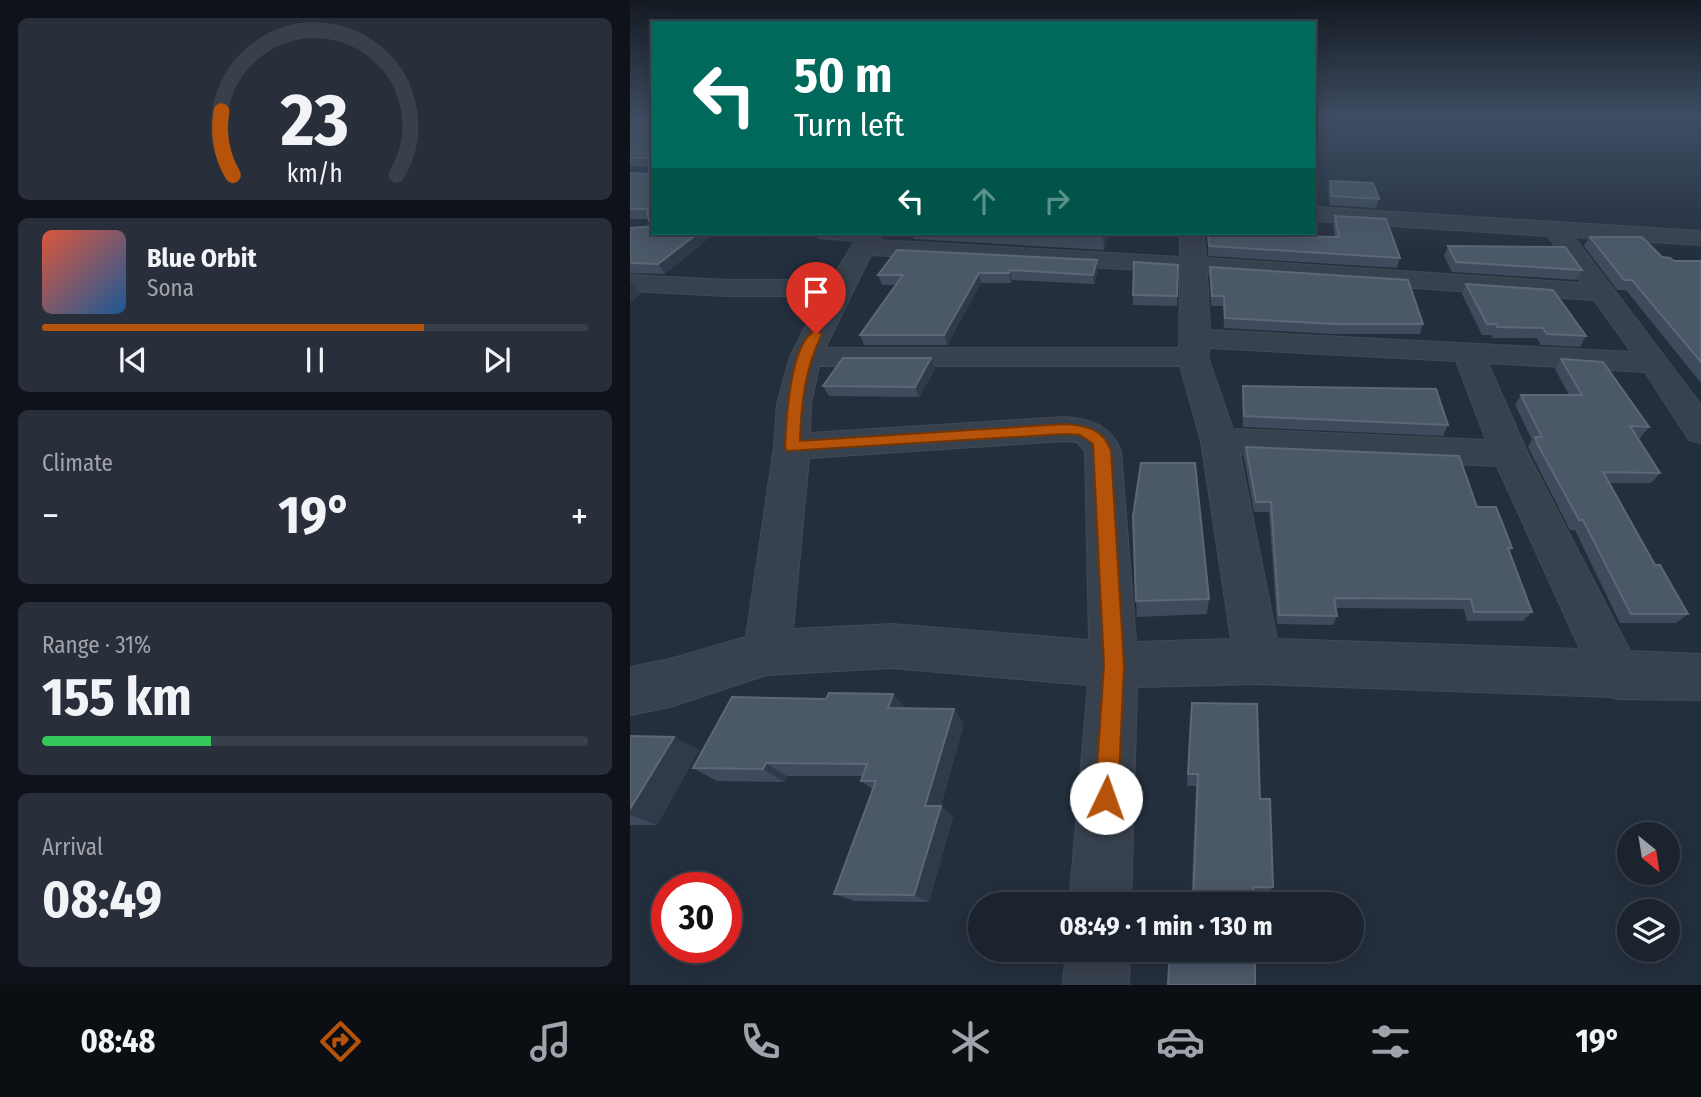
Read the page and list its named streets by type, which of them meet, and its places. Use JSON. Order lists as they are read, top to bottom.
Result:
{
  "north": "bottom right",
  "page": {
    "turn": ["50 m", "Turn left"],
    "song": ["Blue Orbit", "Sona"],
    "tile": [
      "Climate",
      ["Range · 31%", "155 km"],
      ["Arrival", "08:49"]
    ],
    "heat": ["−", "19°", "+"],
    "limit": "30",
    "trip": "08:49 · 1 min · 130 m",
    "tabs": ["08:48", "19°"],
    "gauge": ["23", "km/h"]
  }
}
